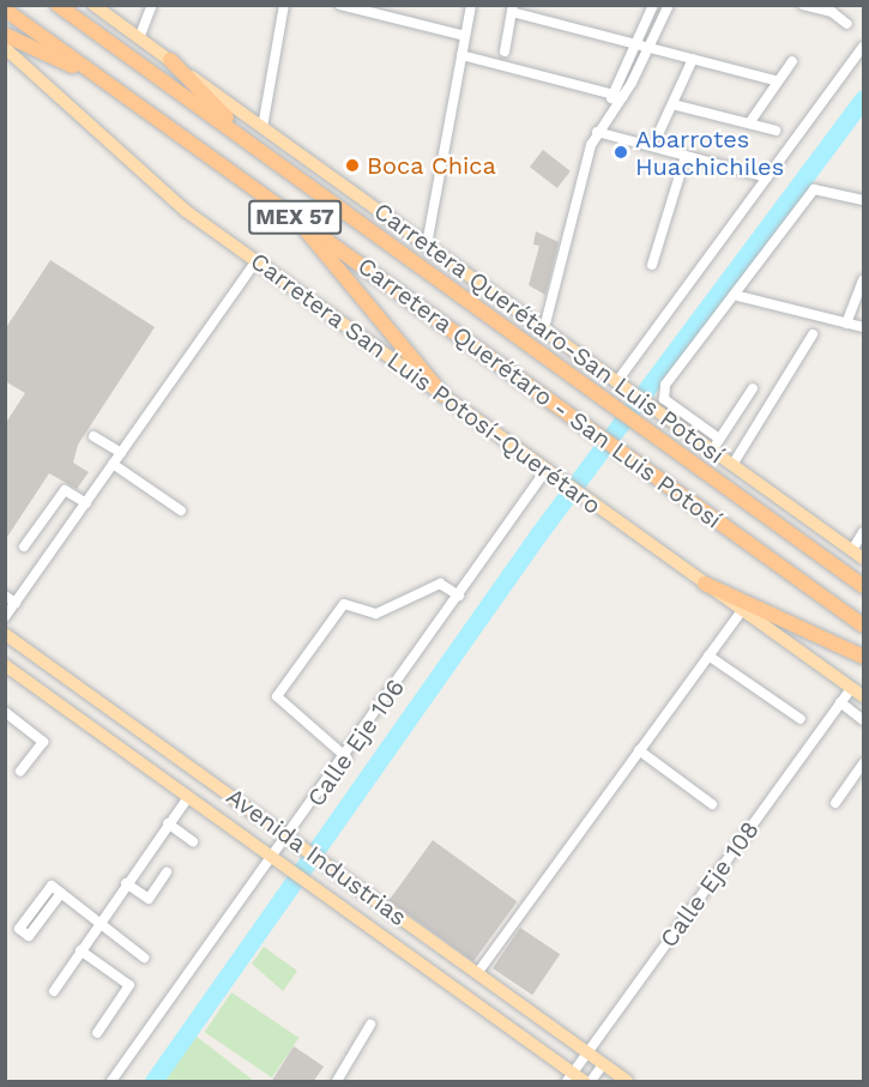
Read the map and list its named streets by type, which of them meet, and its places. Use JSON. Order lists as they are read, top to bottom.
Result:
{
  "streets": {
    "highway": ["MEX 57", "Carretera Querétaro - San Luis Potosí"],
    "main road": ["Carretera Querétaro-San Luis Potosí", "Carretera San Luis Potosí-Querétaro", "Avenida Industrias"],
    "street": ["Calle Eje 106", "Calle Eje 108"]
  },
  "crossings": [
    ["Carretera San Luis Potosí-Querétaro", "Calle Eje 106"],
    ["Carretera San Luis Potosí-Querétaro", "Calle Eje 108"],
    ["Calle Eje 106", "Avenida Industrias"],
    ["Avenida Industrias", "Calle Eje 108"]
  ],
  "places": ["Abarrotes Huachichiles", "Boca Chica"]
}
